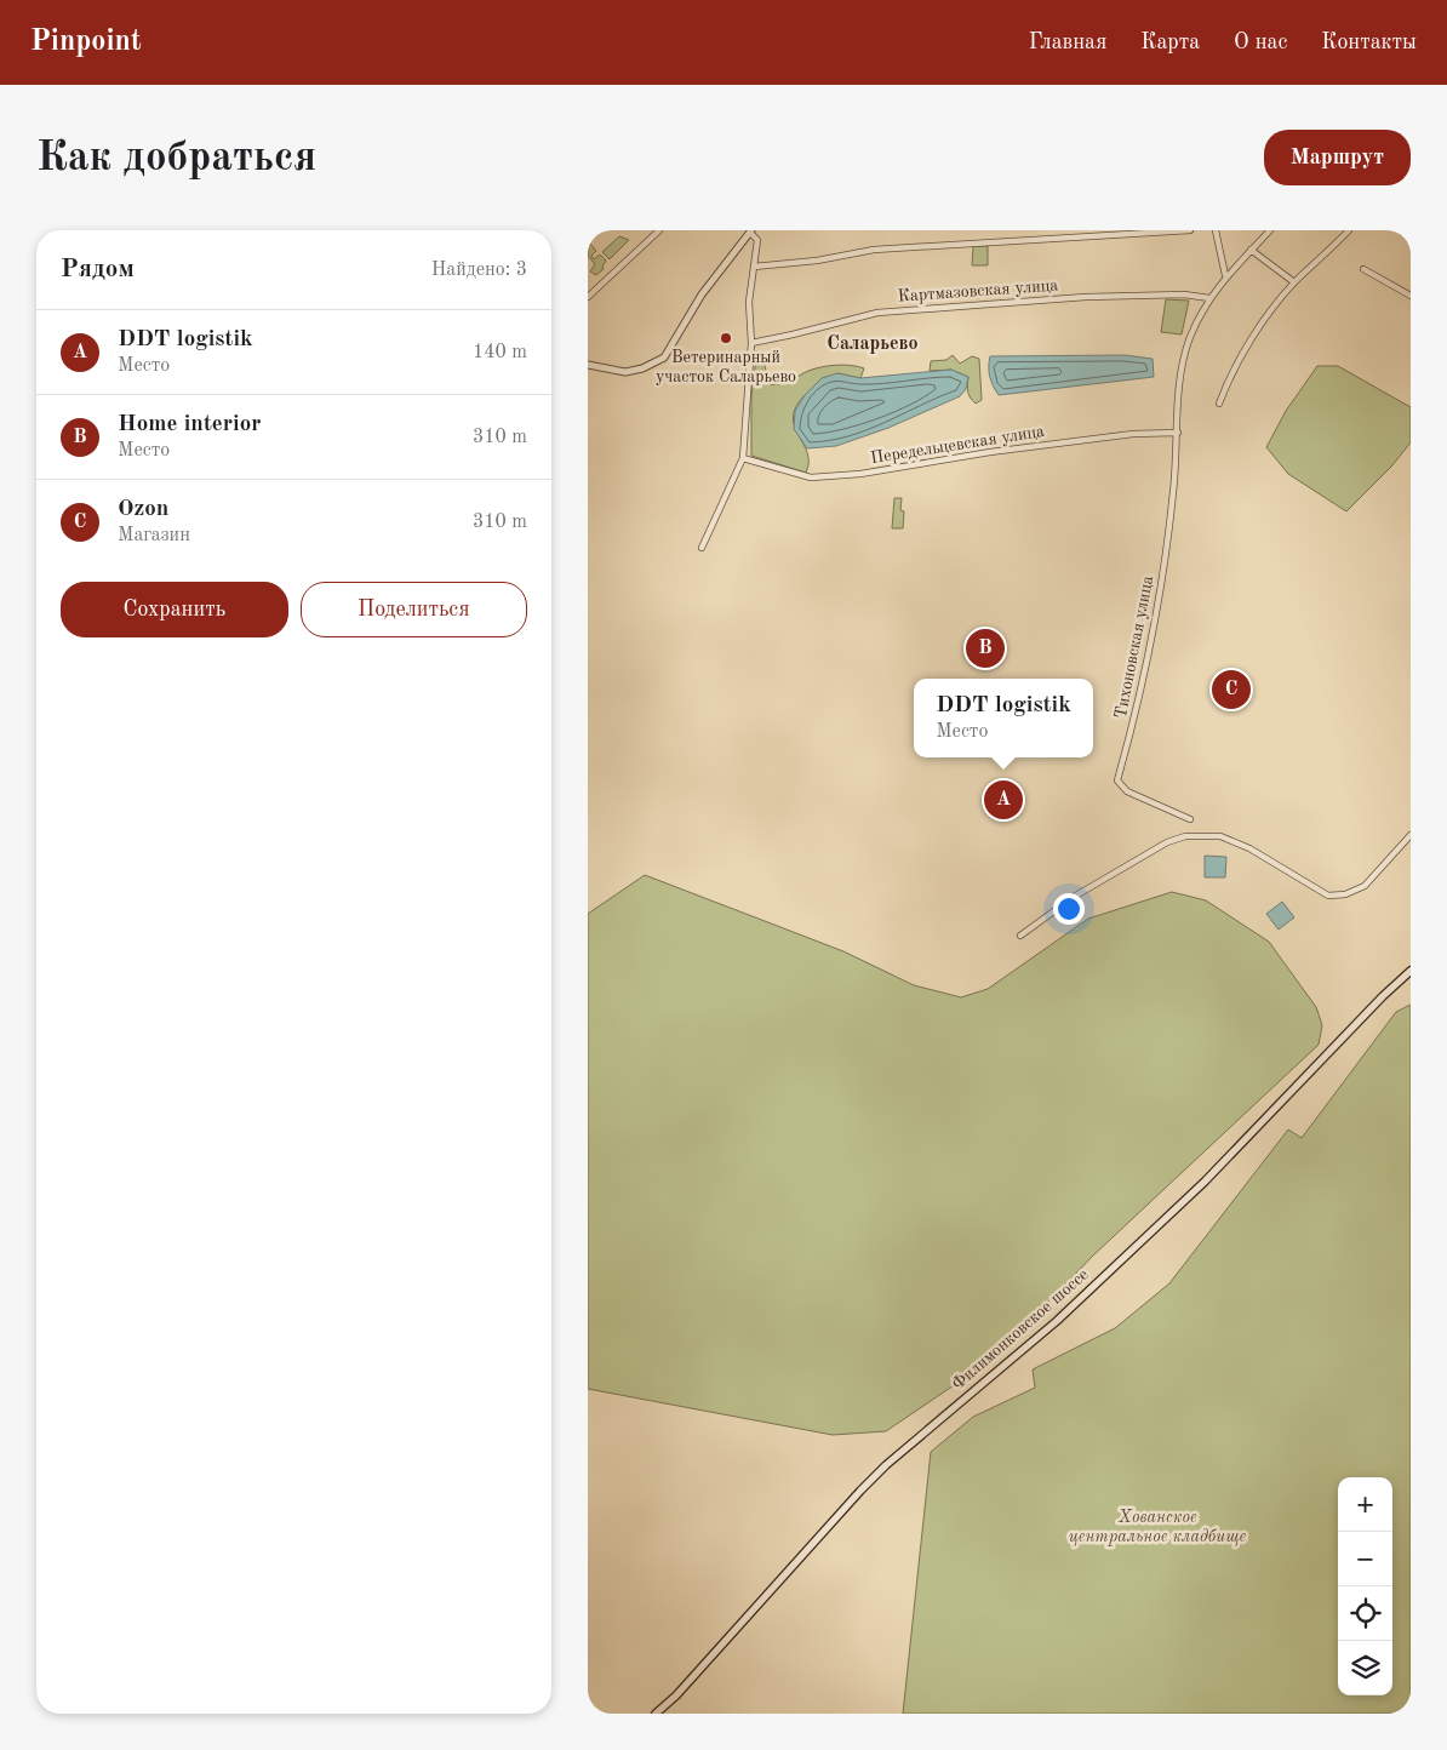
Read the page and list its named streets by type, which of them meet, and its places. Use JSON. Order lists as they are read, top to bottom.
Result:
{
  "streets": {
    "main road": ["Филимонковское шоссе"],
    "street": ["Картмазовская улица", "Передельцевская улица", "Тихоновская улица"]
  },
  "crossings": [
    ["Передельцевская улица", "Тихоновская улица"]
  ],
  "districts": ["Саларьево"],
  "parks": ["Хованское центральное кладбище"],
  "places": ["Ветеринарный участок Саларьево"],
  "page": {
    "header": "Pinpoint",
    "nav": [
      "Главная",
      "Карта",
      "О нас",
      "Контакты"
    ],
    "buttons": [
      "Маршрут",
      ["Сохранить", "Поделиться"]
    ],
    "title": "Как добраться",
    "heading": ["Рядом", "Найдено: 3"],
    "list": [
      {
        "mark": "A",
        "name": "DDT logistik",
        "note": "Место",
        "value": "140 m"
      },
      {
        "mark": "B",
        "name": "Home interior",
        "note": "Место",
        "value": "310 m"
      },
      {
        "mark": "C",
        "name": "Ozon",
        "note": "Магазин",
        "value": "310 m"
      }
    ],
    "pins": ["B", "C", "A"],
    "popup": ["DDT logistik", "Место"],
    "map_buttons": ["+", "−"]
  }
}
